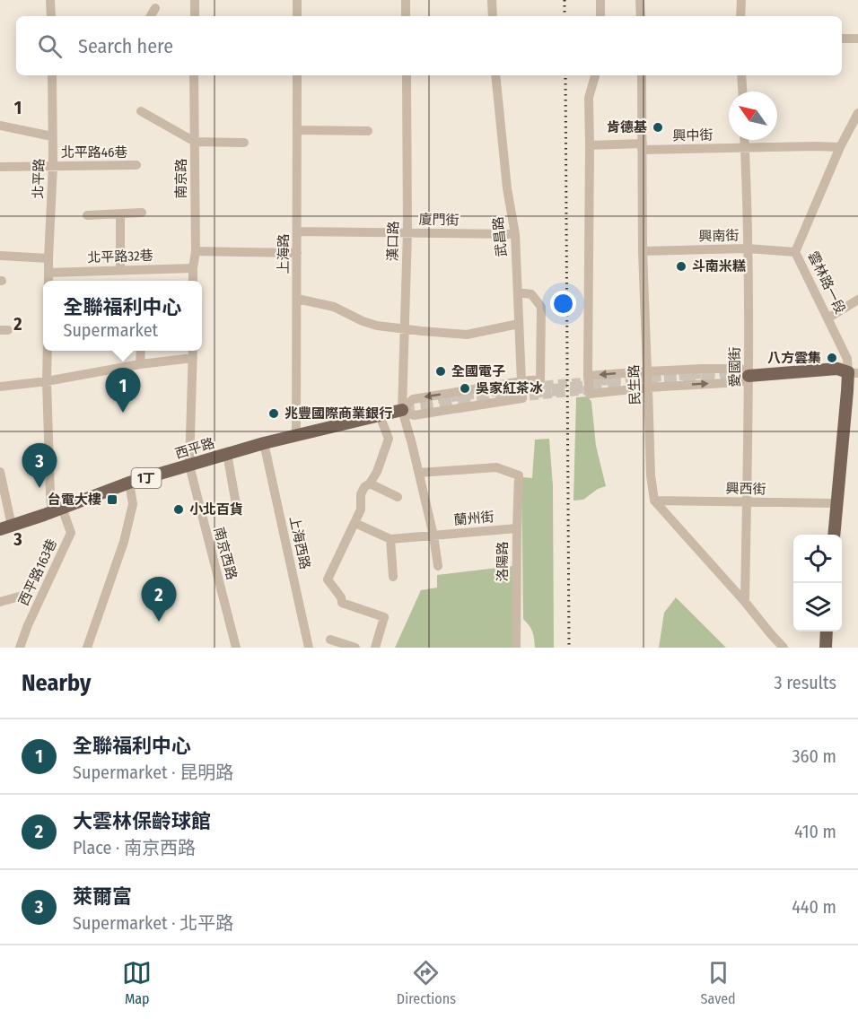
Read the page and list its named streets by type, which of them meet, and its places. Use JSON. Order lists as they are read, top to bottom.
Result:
{
  "streets": {
    "main road": ["雲林路一段", "西平路", "1丁"],
    "street": [
      "興中街",
      "北平路46巷",
      "北平路",
      "南京路",
      "廈門街",
      "興南街",
      "武昌路",
      "漢口路",
      "上海路",
      "北平路32巷",
      "愛國街",
      "民生路",
      "興西街",
      "蘭州街",
      "上海西路",
      "南京西路",
      "洛陽路",
      "西平路163巷"
    ]
  },
  "crossings": [
    ["興中街", "雲林路一段"],
    ["興中街", "愛國街"],
    ["興中街", "民生路"],
    ["北平路46巷", "北平路"],
    ["北平路", "北平路32巷"],
    ["南京路", "北平路32巷"],
    ["廈門街", "武昌路"],
    ["廈門街", "漢口路"],
    ["廈門街", "上海路"],
    ["興南街", "雲林路一段"],
    ["興南街", "愛國街"],
    ["興南街", "民生路"],
    ["武昌路", "西平路"],
    ["漢口路", "西平路"],
    ["上海路", "西平路"],
    ["雲林路一段", "興西街"],
    ["愛國街", "興西街"],
    ["民生路", "興西街"],
    ["西平路", "上海西路"],
    ["西平路", "南京西路"],
    ["西平路", "西平路163巷"],
    ["蘭州街", "洛陽路"]
  ],
  "places": {
    "other": [
      "肯德基",
      "斗南米糕",
      "八方雲集",
      "全國電子",
      "吳家紅茶冰",
      "兆豐國際商業銀行",
      "小北百貨"
    ],
    "transit": ["台電大樓"]
  },
  "north": "top left",
  "page": {
    "search": "Search here",
    "popup": ["全聯福利中心", "Supermarket"],
    "pins": ["1", "3", "2"],
    "heading": ["Nearby", "3 results"],
    "list": [
      {
        "mark": "1",
        "name": "全聯福利中心",
        "note": "Supermarket · 昆明路",
        "value": "360 m"
      },
      {
        "mark": "2",
        "name": "大雲林保齡球館",
        "note": "Place · 南京西路",
        "value": "410 m"
      },
      {
        "mark": "3",
        "name": "萊爾富",
        "note": "Supermarket · 北平路",
        "value": "440 m"
      }
    ],
    "nav": ["Map", "Directions", "Saved"]
  },
  "grid": {
    "rows": ["1", "2", "3"]
  }
}
